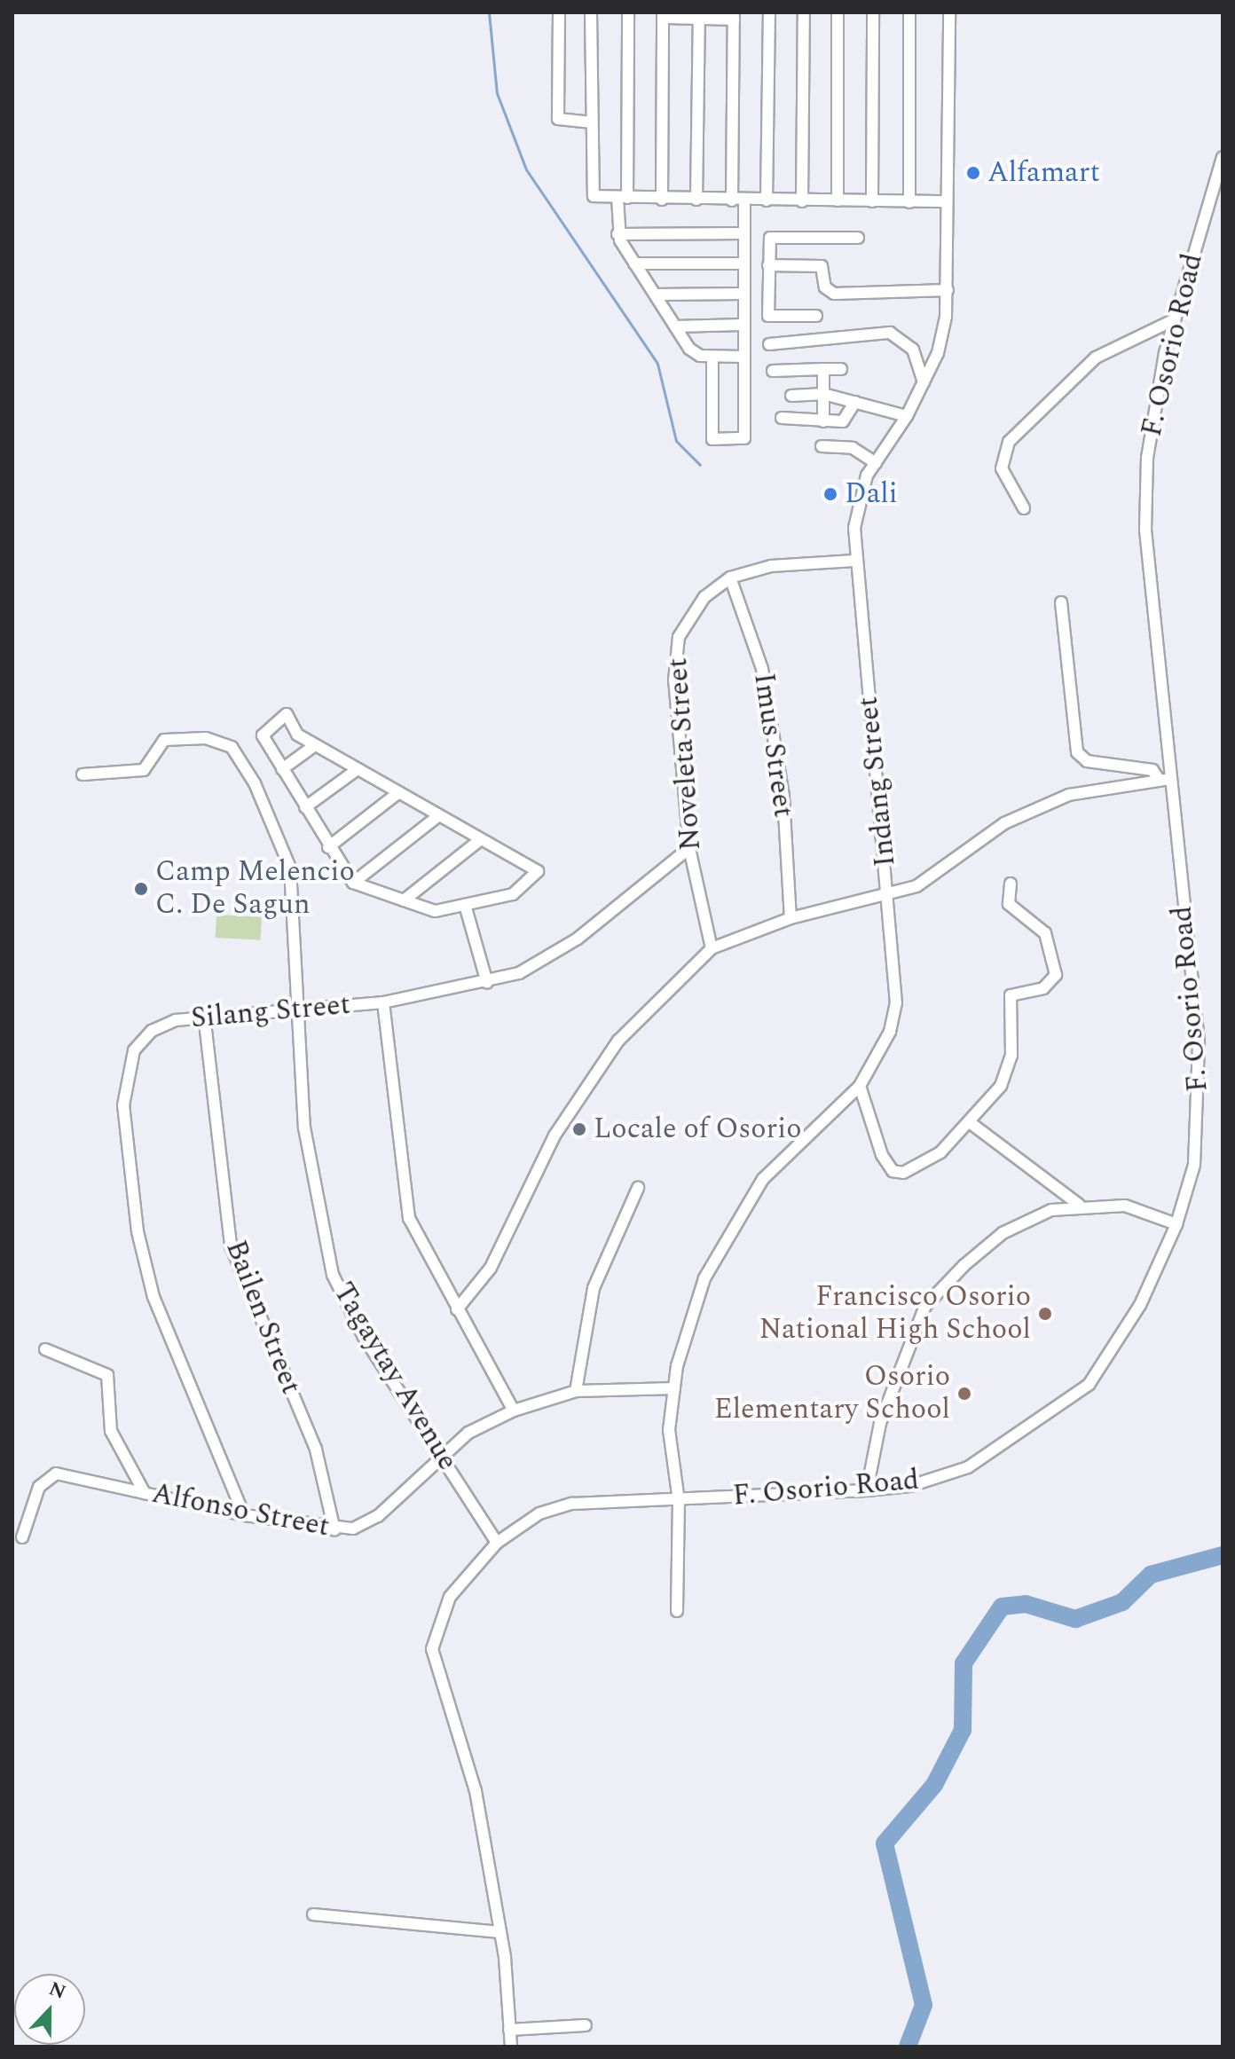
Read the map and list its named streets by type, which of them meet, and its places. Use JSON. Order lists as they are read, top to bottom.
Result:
{
  "streets": {
    "street": [
      "F. Osorio Road",
      "Imus Street",
      "Noveleta Street",
      "Indang Street",
      "Silang Street",
      "Bailen Street",
      "Tagaytay Avenue",
      "Alfonso Street"
    ]
  },
  "crossings": [
    ["F. Osorio Road", "Indang Street"],
    ["F. Osorio Road", "Tagaytay Avenue"],
    ["Imus Street", "Noveleta Street"],
    ["Noveleta Street", "Indang Street"],
    ["Noveleta Street", "Silang Street"],
    ["Indang Street", "Alfonso Street"],
    ["Silang Street", "Bailen Street"],
    ["Silang Street", "Tagaytay Avenue"],
    ["Silang Street", "Alfonso Street"],
    ["Bailen Street", "Alfonso Street"],
    ["Tagaytay Avenue", "Alfonso Street"]
  ],
  "places": [
    "Alfamart",
    "Dali",
    "Camp Melencio C. De Sagun",
    "Locale of Osorio",
    "Francisco Osorio National High School",
    "Osorio Elementary School"
  ],
  "north": "top"
}
